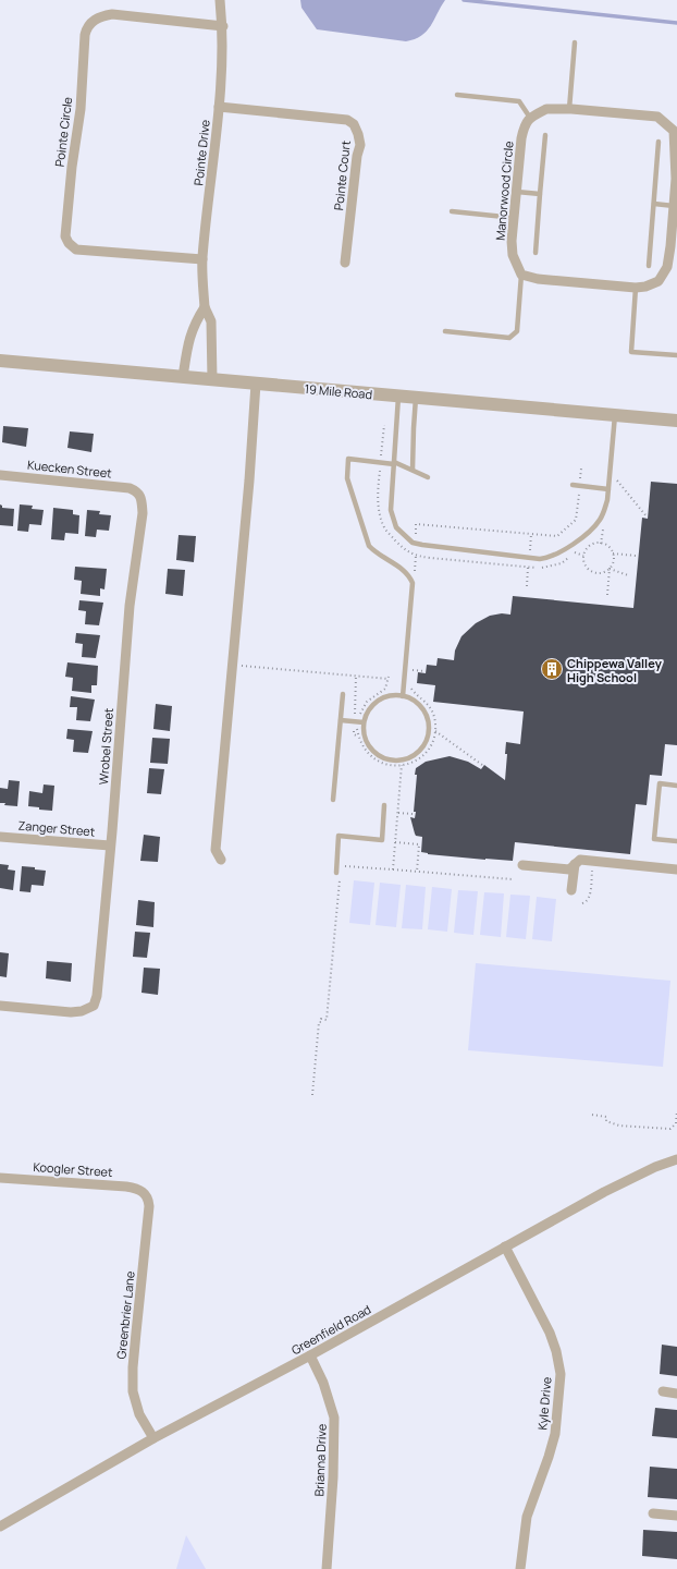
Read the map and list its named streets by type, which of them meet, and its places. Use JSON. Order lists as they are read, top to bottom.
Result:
{
  "streets": {
    "street": [
      "Pointe Circle",
      "Pointe Drive",
      "Pointe Court",
      "Manorwood Circle",
      "19 Mile Road",
      "Kuecken Street",
      "Wrobel Street",
      "Zanger Street",
      "Koogler Street",
      "Greenbrier Lane",
      "Greenfield Road",
      "Kyle Drive",
      "Brianna Drive"
    ]
  },
  "crossings": [
    ["Pointe Circle", "Pointe Drive"],
    ["Pointe Drive", "Pointe Court"],
    ["Pointe Drive", "19 Mile Road"],
    ["Kuecken Street", "Wrobel Street"],
    ["Wrobel Street", "Zanger Street"],
    ["Koogler Street", "Greenbrier Lane"],
    ["Greenbrier Lane", "Greenfield Road"],
    ["Greenfield Road", "Kyle Drive"],
    ["Greenfield Road", "Brianna Drive"]
  ],
  "places": {
    "building": ["Chippewa Valley High School"]
  }
}
